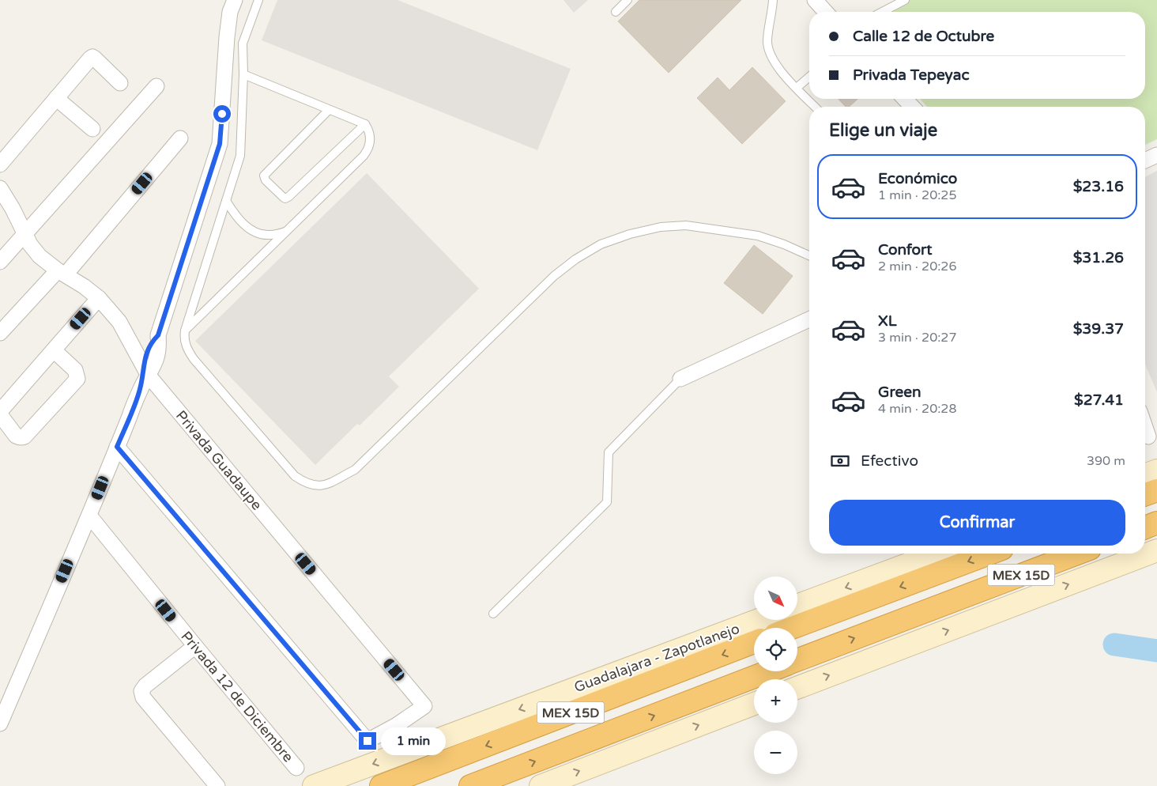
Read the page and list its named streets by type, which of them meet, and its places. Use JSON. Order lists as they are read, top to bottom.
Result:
{
  "streets": {
    "highway": ["MEX 15D"],
    "street": ["Privada Guadaupe", "Guadalajara - Zapotlanejo", "Privada 12 de Diciembre"]
  },
  "north": "bottom right",
  "page": {
    "banner": ["Calle 12 de Octubre", "Privada Tepeyac"],
    "heading": "Elige un viaje",
    "list": [
      {
        "name": "Económico",
        "note": "1 min · 20:25",
        "value": "$23.16"
      },
      {
        "name": "Confort",
        "note": "2 min · 20:26",
        "value": "$31.26"
      },
      {
        "name": "XL",
        "note": "3 min · 20:27",
        "value": "$39.37"
      },
      {
        "name": "Green",
        "note": "4 min · 20:28",
        "value": "$27.41"
      }
    ],
    "pay": ["Efectivo", "390 m"],
    "buttons": "Confirmar",
    "map_buttons": ["+", "−"],
    "bubble": "1 min"
  }
}
